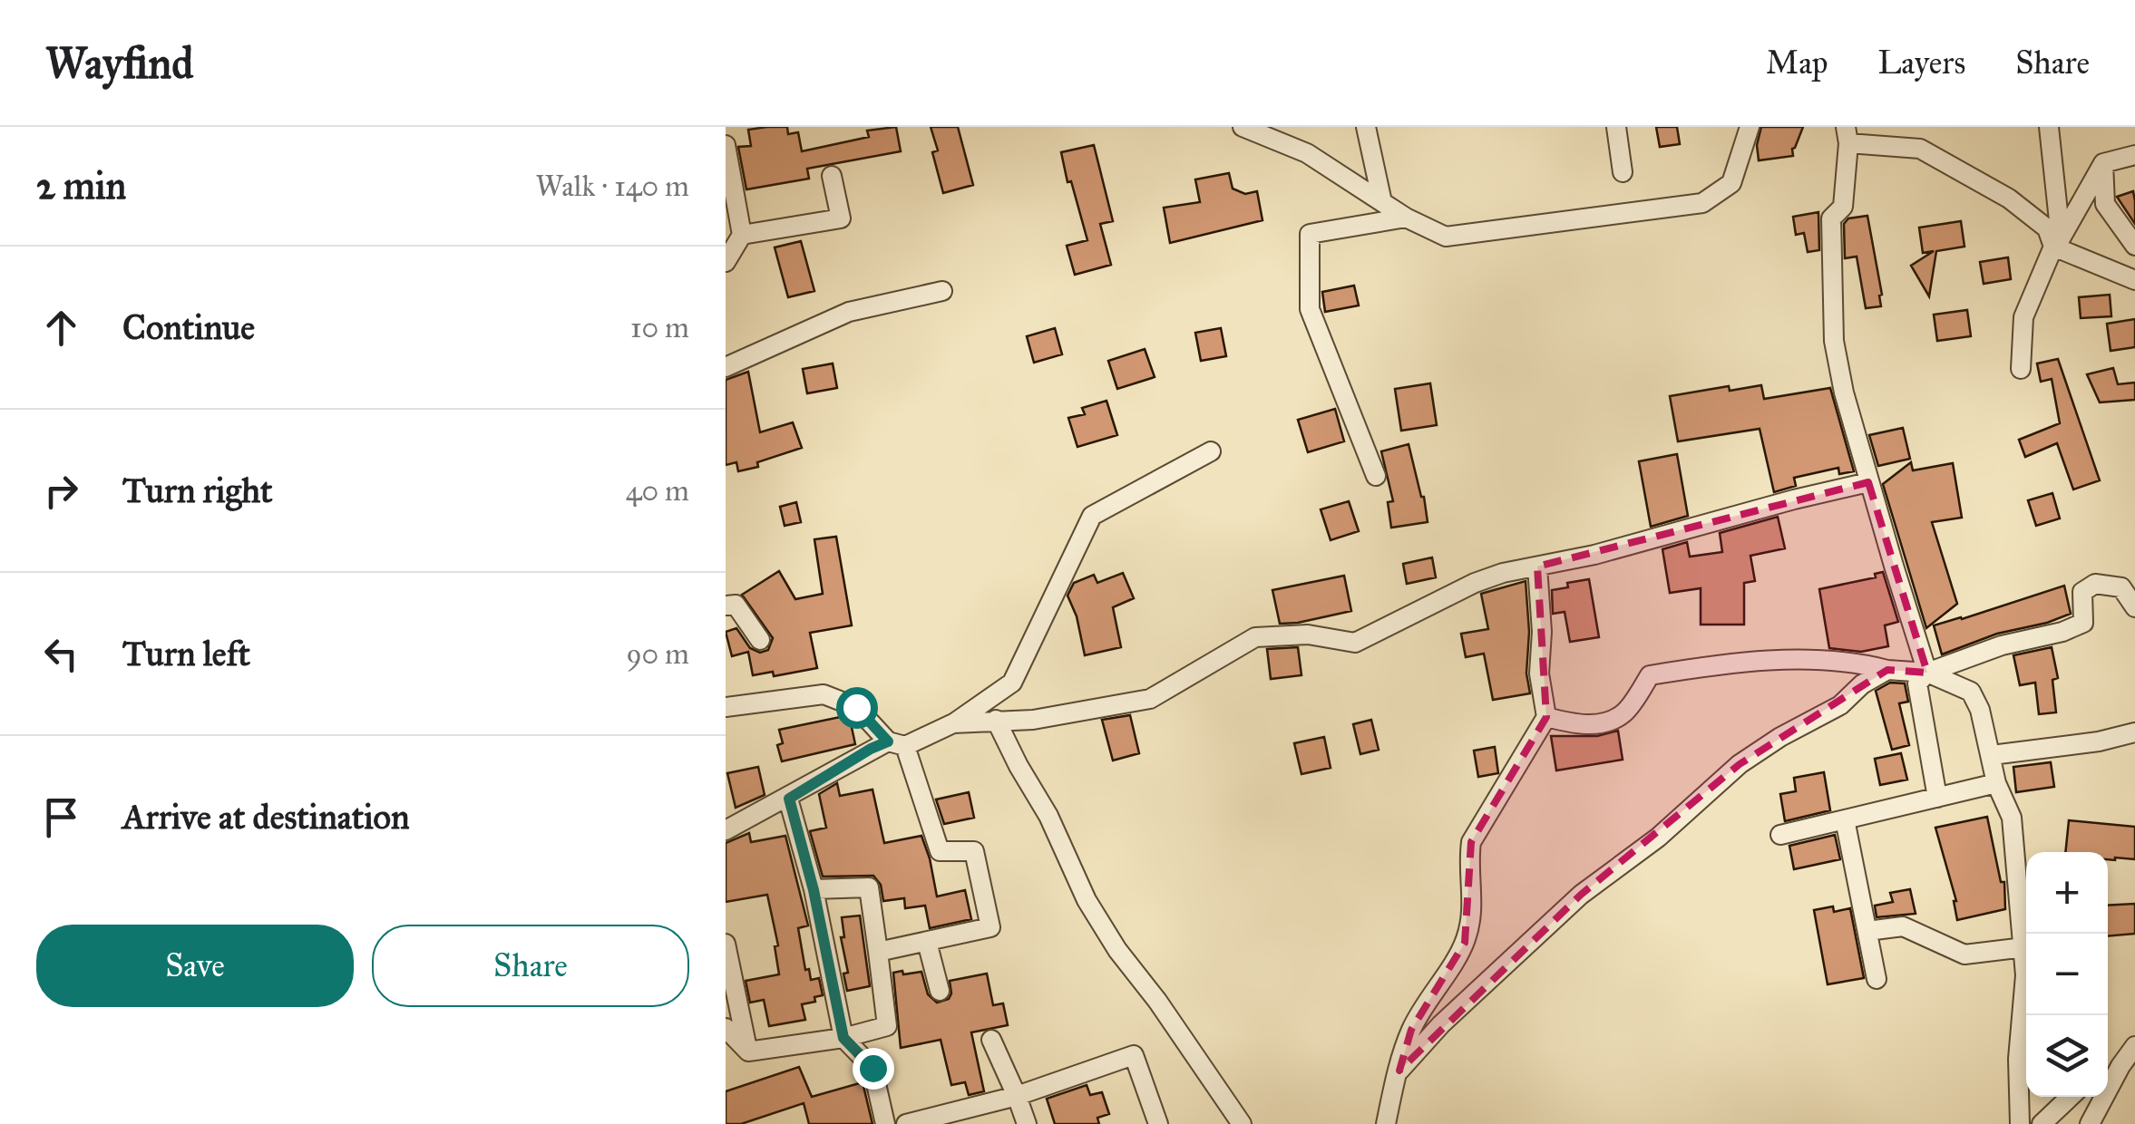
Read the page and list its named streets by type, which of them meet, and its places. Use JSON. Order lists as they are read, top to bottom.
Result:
{
  "page": {
    "header": "Wayfind",
    "nav": ["Map", "Layers", "Share"],
    "heading": ["2 min", "Walk · 140 m"],
    "list": [
      ["Continue", "10 m"],
      ["Turn right", "40 m"],
      ["Turn left", "90 m"],
      "Arrive at destination"
    ],
    "map_buttons": ["+", "−"],
    "buttons": ["Save", "Share"]
  }
}
